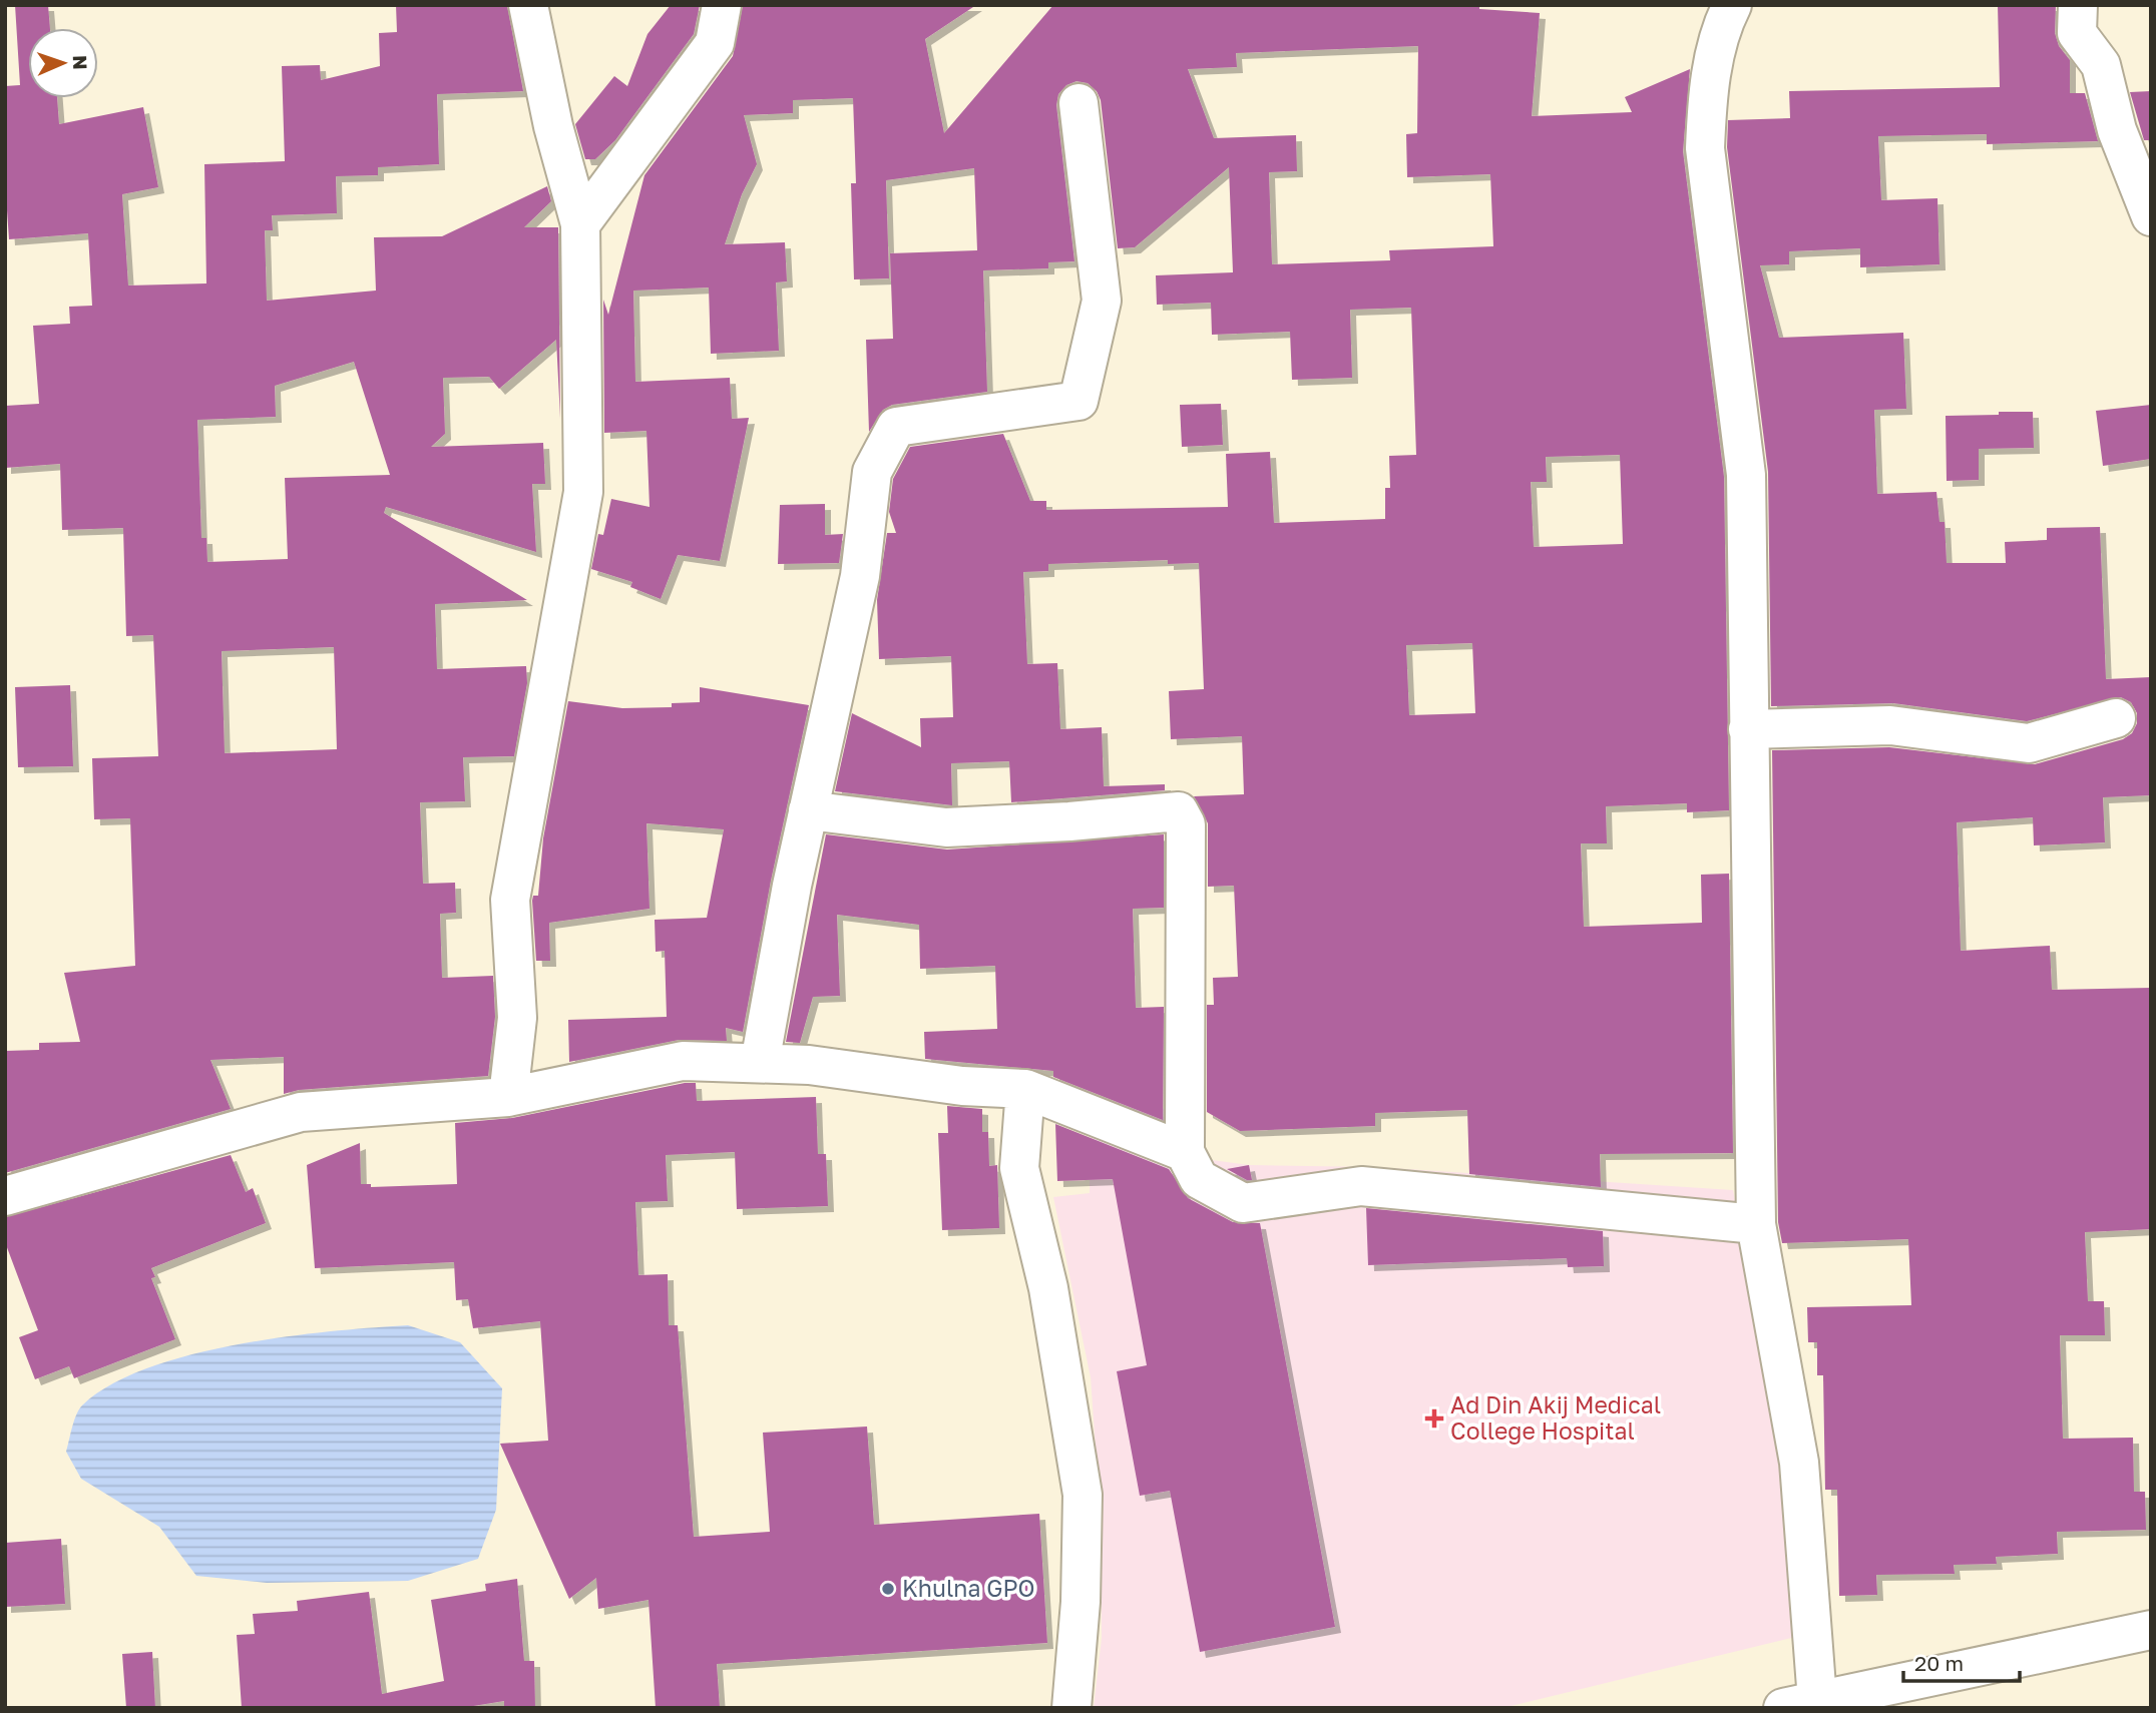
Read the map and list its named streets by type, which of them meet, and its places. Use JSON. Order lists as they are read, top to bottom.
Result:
{
  "places": {
    "health": ["Ad Din Akij Medical College Hospital"],
    "other": ["Khulna GPO"]
  },
  "scale_bar": "20 m",
  "north": "right"
}
